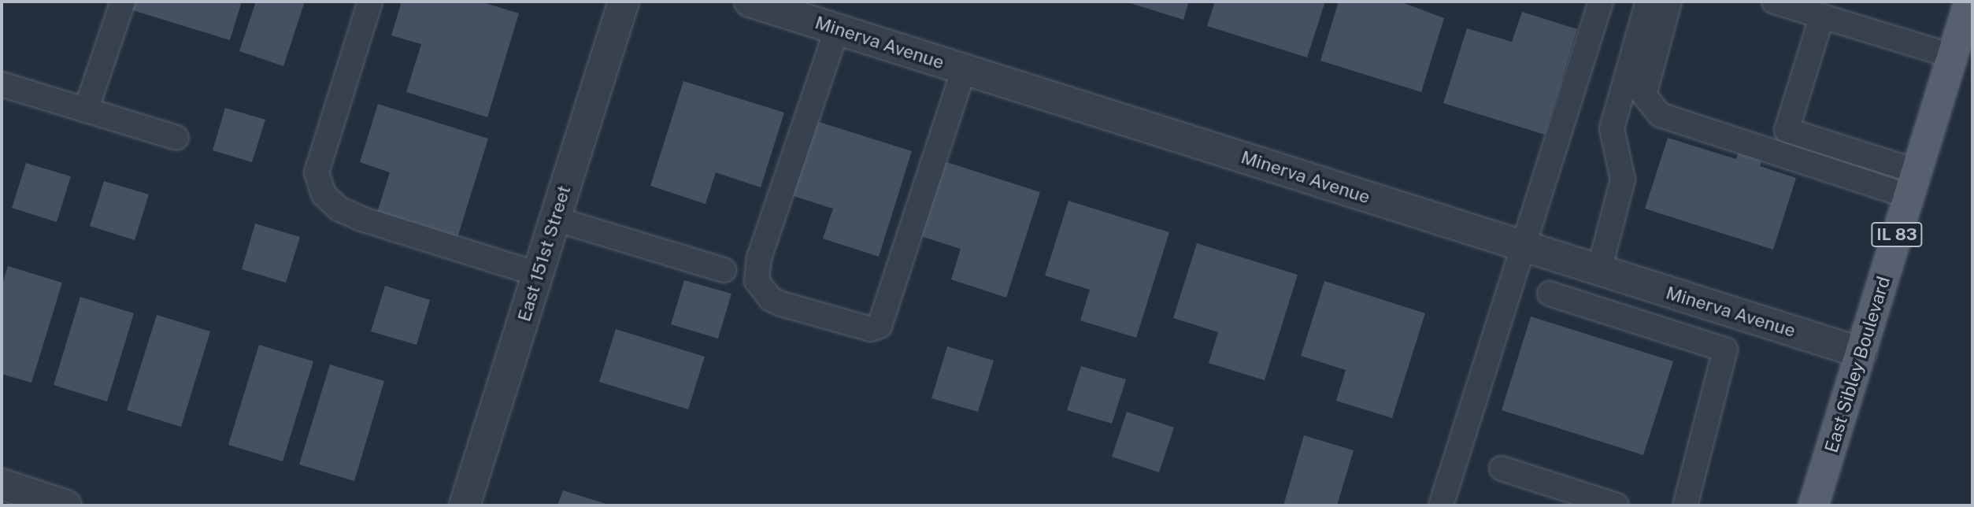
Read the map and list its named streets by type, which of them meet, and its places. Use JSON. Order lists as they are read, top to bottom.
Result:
{
  "streets": {
    "main road": ["IL 83", "East Sibley Boulevard"],
    "street": ["Minerva Avenue", "East 151st Street"]
  },
  "crossings": [
    ["Minerva Avenue", "East Sibley Boulevard"]
  ]
}
